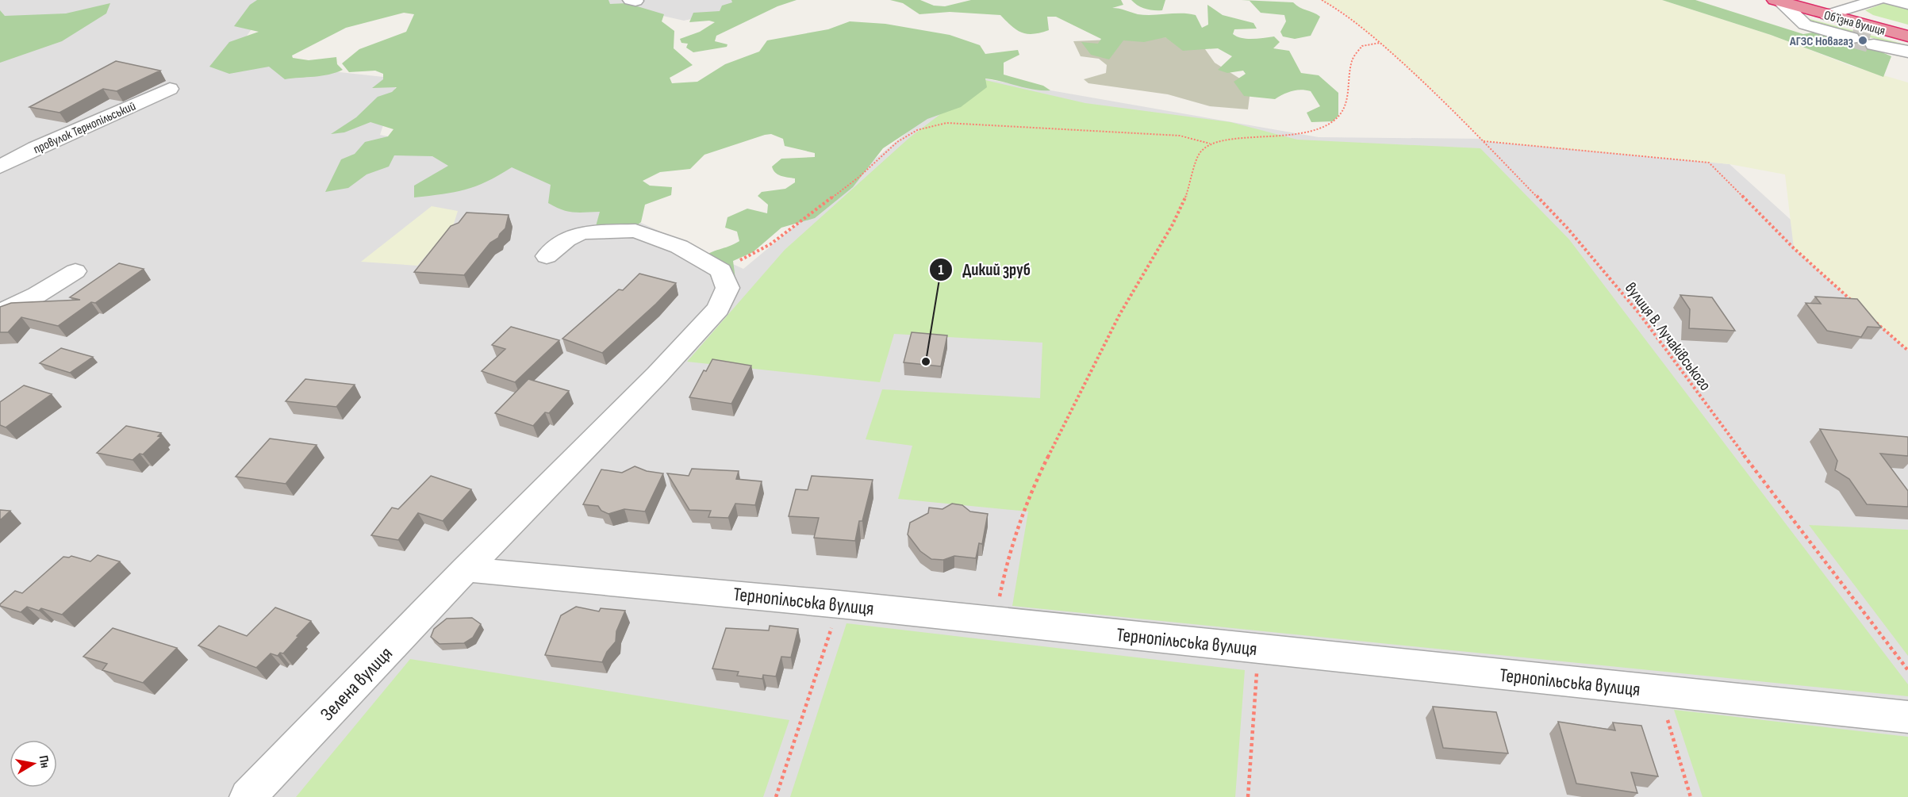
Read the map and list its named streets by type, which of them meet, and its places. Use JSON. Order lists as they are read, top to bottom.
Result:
{
  "streets": {
    "highway": ["Обʼїзна вулиця"],
    "street": ["провулок Тернопільський", "Тернопільська вулиця", "Зелена вулиця"],
    "path": ["вулиця В. Лучаківського"]
  },
  "crossings": [
    ["Тернопільська вулиця", "Зелена вулиця"]
  ],
  "places": ["АГЗС Новагаз", "Дикий зруб"],
  "north": "right"
}
